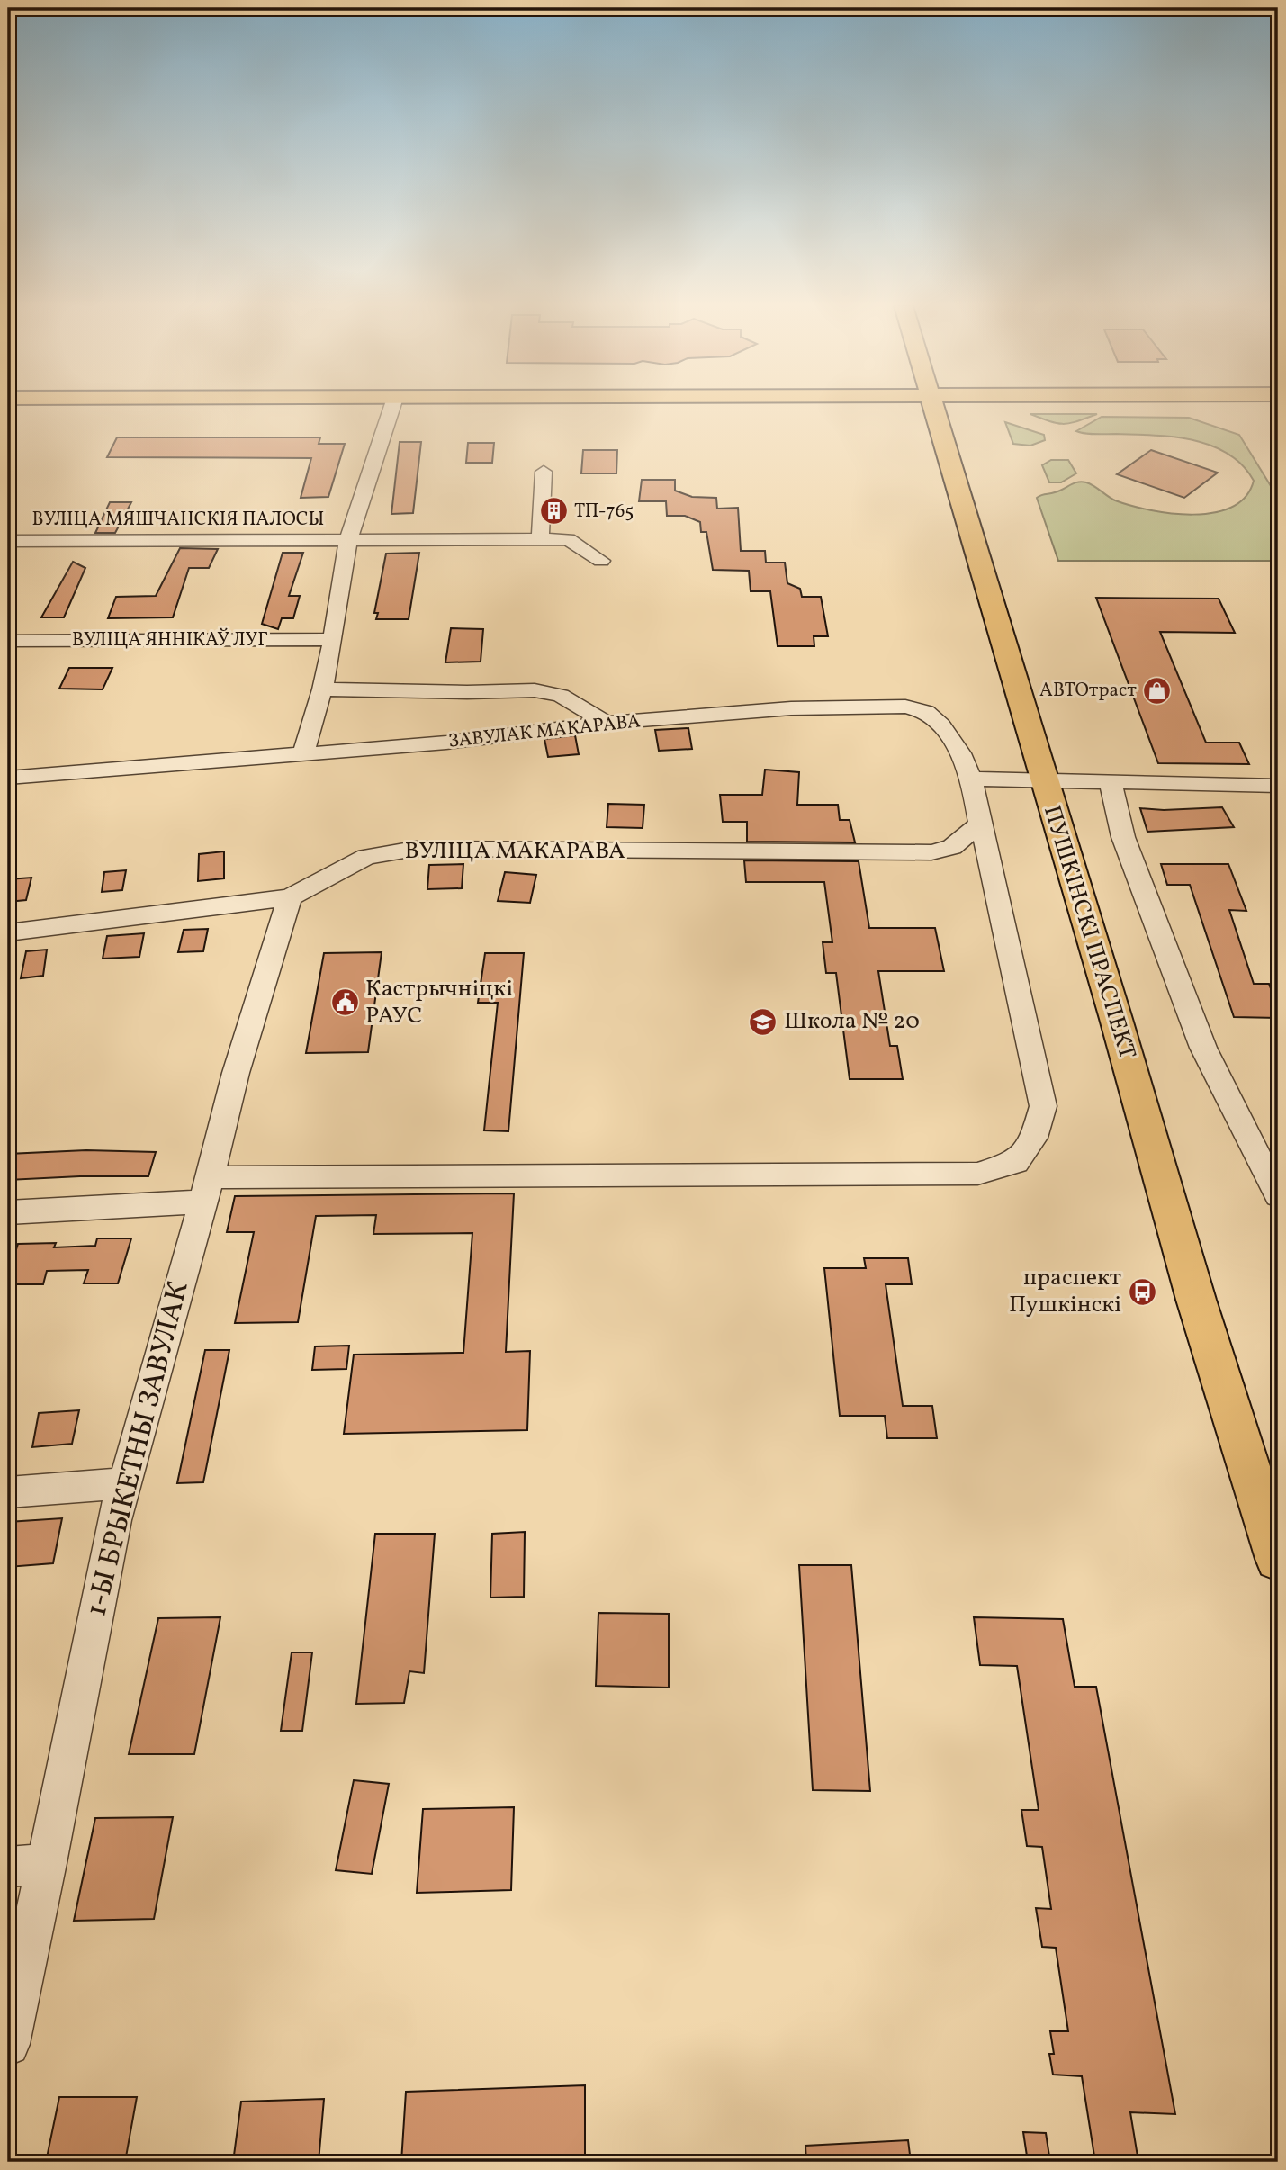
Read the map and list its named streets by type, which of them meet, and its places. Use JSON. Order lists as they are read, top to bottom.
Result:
{
  "streets": {
    "main road": ["ПУШКІНСКІ ПРАСПЕКТ"],
    "street": [
      "ВУЛІЦА МЯШЧАНСКІЯ ПАЛОСЫ",
      "ВУЛІЦА ЯННІКАЎ ЛУГ",
      "ЗАВУЛАК МАКАРАВА",
      "ВУЛІЦА МАКАРАВА",
      "1-Ы БРЫКЕТНЫ ЗАВУЛАК"
    ]
  },
  "crossings": [
    ["ВУЛІЦА МАКАРАВА", "1-Ы БРЫКЕТНЫ ЗАВУЛАК"]
  ],
  "places": {
    "building": ["ТП-765"],
    "shop": ["АВТОтраст"],
    "public building": ["Кастрычніцкі РАУС"],
    "school or university": ["Школа № 20"],
    "bus stop": ["праспект Пушкінскі"]
  }
}
